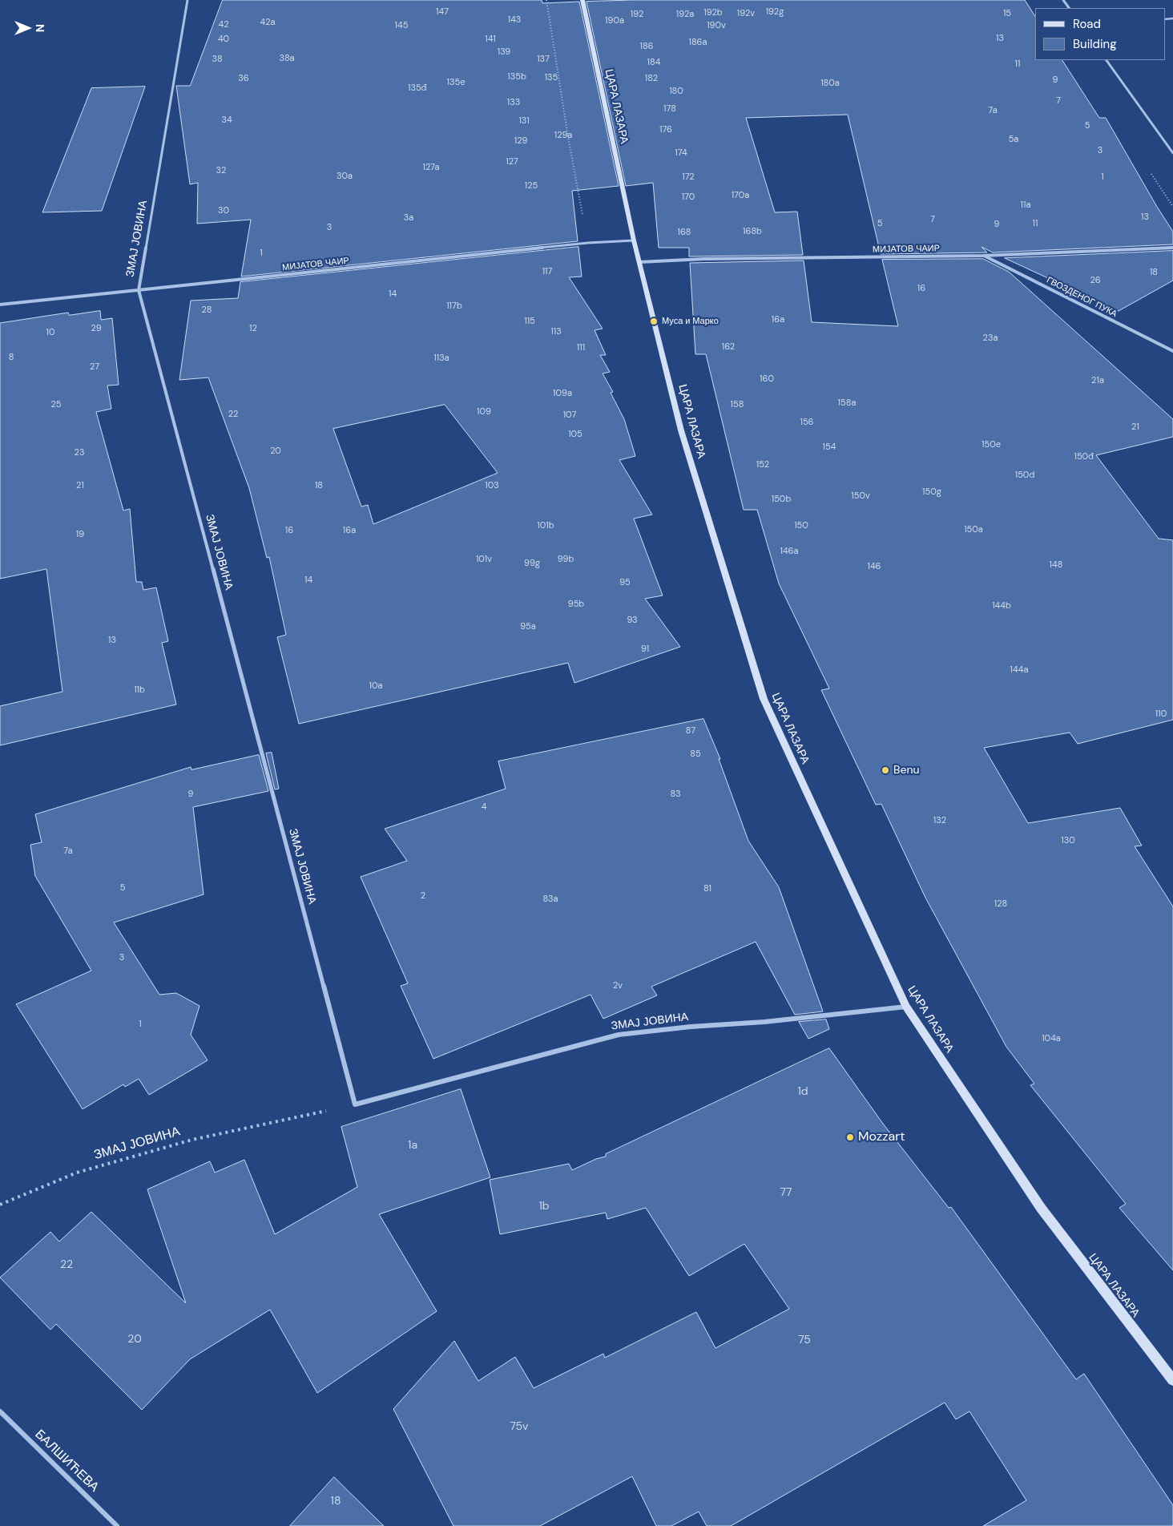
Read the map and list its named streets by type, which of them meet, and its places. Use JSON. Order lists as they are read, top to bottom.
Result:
{
  "streets": {
    "main road": ["ЦАРА ЛАЗАРА"],
    "street": [
      "ЗМАЈ ЈОВИНА",
      "МИЈАТОВ ЧАИР",
      "ГВОЗДЕНОГ ПУКА",
      "БАЛШИЋЕВА"
    ]
  },
  "crossings": [
    ["ЦАРА ЛАЗАРА", "ЗМАЈ ЈОВИНА"],
    ["ЦАРА ЛАЗАРА", "МИЈАТОВ ЧАИР"],
    ["ЗМАЈ ЈОВИНА", "МИЈАТОВ ЧАИР"],
    ["МИЈАТОВ ЧАИР", "ГВОЗДЕНОГ ПУКА"]
  ],
  "places": ["Муса и Марко", "Benu", "Mozzart"],
  "house_numbers": [
    "147",
    "192g",
    "192b",
    "192v",
    "15",
    "192",
    "192a",
    "143",
    "190a",
    "42a",
    "42",
    "145",
    "190v",
    "13",
    "40",
    "141",
    "186a",
    "186",
    "139",
    "38a",
    "38",
    "137",
    "184",
    "11",
    "135b",
    "135",
    "36",
    "182",
    "9",
    "135e",
    "180a",
    "135đ",
    "180",
    "7",
    "133",
    "178",
    "7a",
    "34",
    "131",
    "5",
    "176",
    "129a",
    "5a",
    "129",
    "3",
    "174",
    "127",
    "127a",
    "32",
    "30a",
    "172",
    "1",
    "125",
    "170a",
    "170",
    "11a",
    "30",
    "13",
    "3a",
    "7",
    "5",
    "11",
    "9",
    "3",
    "168b",
    "168",
    "1",
    "117",
    "18",
    "26",
    "16",
    "14",
    "117b",
    "28",
    "16a",
    "115",
    "29",
    "12",
    "113",
    "10",
    "23a",
    "162",
    "111",
    "8",
    "113a",
    "27",
    "160",
    "21a",
    "109a",
    "158a",
    "25",
    "158",
    "109",
    "22",
    "107",
    "156",
    "21",
    "105",
    "150e",
    "154",
    "20",
    "23",
    "150đ",
    "152",
    "150d",
    "21",
    "18",
    "103",
    "150g",
    "150v",
    "150b",
    "101b",
    "150",
    "150a",
    "16",
    "16a",
    "19",
    "146a",
    "101v",
    "99b",
    "99g",
    "148",
    "146",
    "14",
    "95",
    "95b",
    "144b",
    "93",
    "95a",
    "13",
    "91",
    "144a",
    "10a",
    "11b",
    "110",
    "87",
    "85",
    "9",
    "83",
    "4",
    "132",
    "130",
    "7a",
    "5",
    "81",
    "2",
    "83a",
    "128",
    "3",
    "2v",
    "1",
    "104a",
    "1d",
    "1a",
    "77",
    "1b",
    "22",
    "20",
    "75",
    "75v",
    "18"
  ],
  "legend": ["Road", "Building"],
  "north": "right"
}
